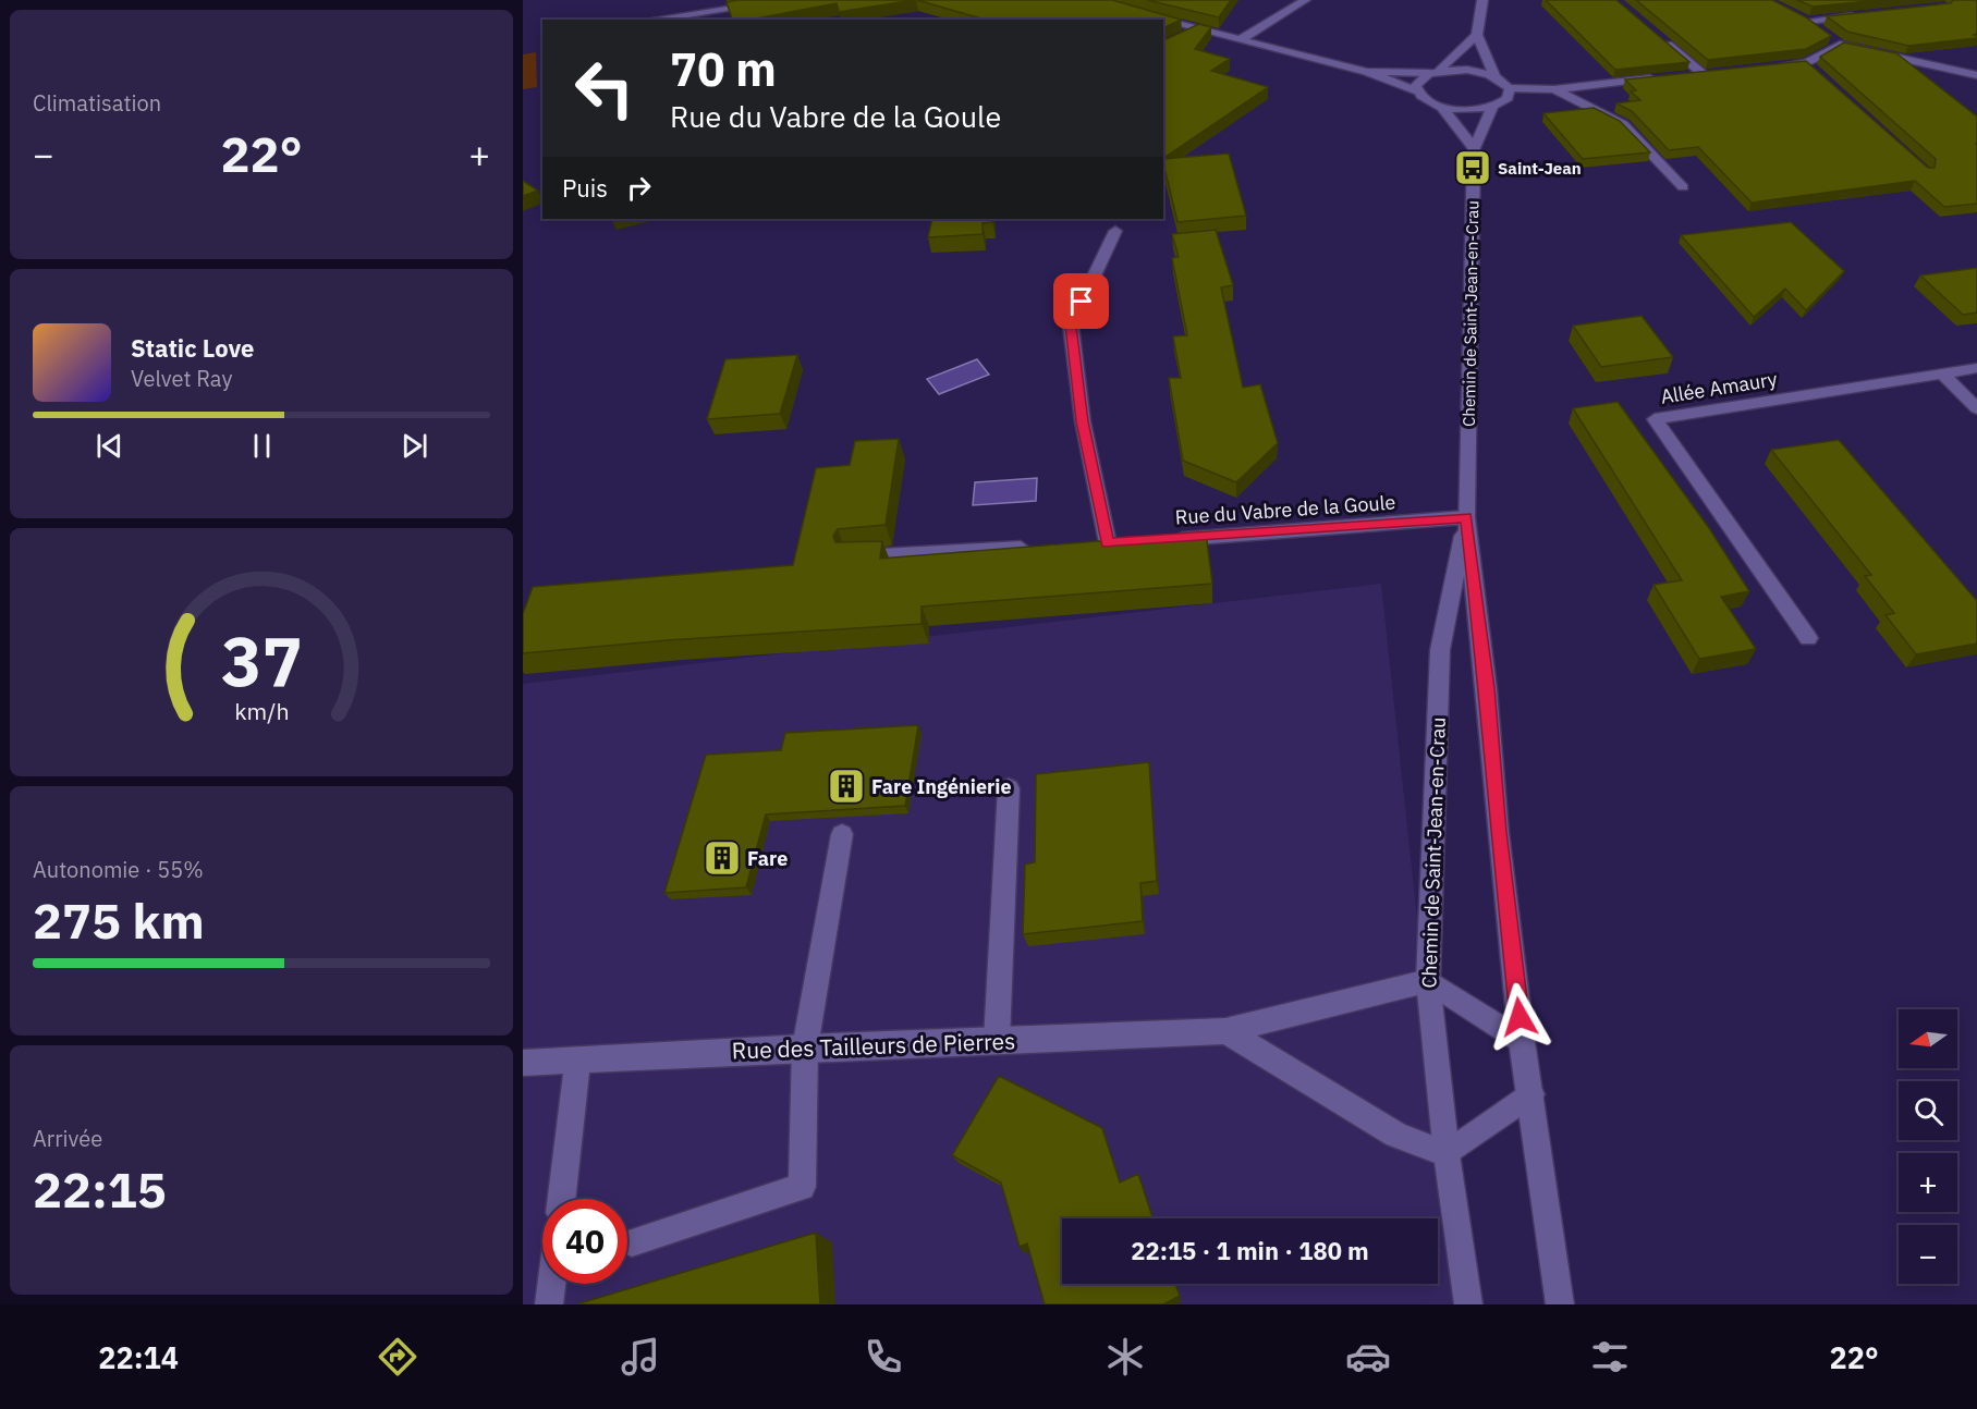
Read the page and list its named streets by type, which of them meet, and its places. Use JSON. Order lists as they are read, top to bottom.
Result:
{
  "streets": {
    "street": [
      "Chemin de Saint-Jean-en-Crau",
      "Allée Amaury",
      "Rue du Vabre de la Goule",
      "Rue des Tailleurs de Pierres"
    ]
  },
  "crossings": [
    ["Chemin de Saint-Jean-en-Crau", "Rue du Vabre de la Goule"],
    ["Chemin de Saint-Jean-en-Crau", "Rue des Tailleurs de Pierres"]
  ],
  "places": {
    "bus stop": ["Saint-Jean"],
    "building": ["Fare Ingénierie", "Fare"]
  },
  "north": "left",
  "page": {
    "tile": [
      "Climatisation",
      ["Autonomie · 55%", "275 km"],
      ["Arrivée", "22:15"]
    ],
    "turn": ["70 m", "Rue du Vabre de la Goule"],
    "heat": ["−", "22°", "+"],
    "then": "Puis",
    "song": ["Static Love", "Velvet Ray"],
    "map_buttons": ["+", "−"],
    "limit": "40",
    "trip": "22:15 · 1 min · 180 m",
    "tabs": ["22:14", "22°"],
    "gauge": ["37", "km/h"]
  }
}
